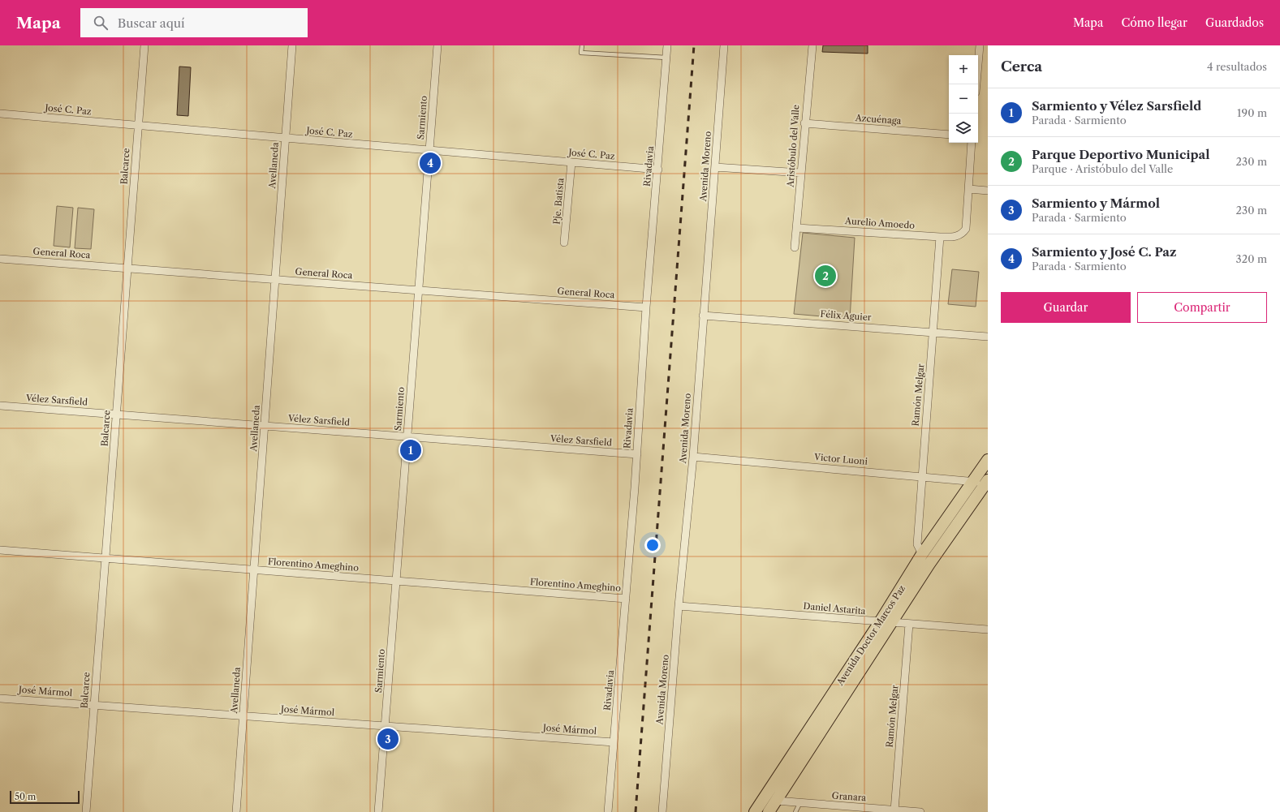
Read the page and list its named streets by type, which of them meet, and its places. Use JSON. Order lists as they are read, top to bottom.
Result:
{
  "streets": {
    "main road": ["Avenida Doctor Marcos Paz"],
    "street": [
      "José C. Paz",
      "Sarmiento",
      "Azcuénaga",
      "Aristóbulo del Valle",
      "Avellaneda",
      "Balcarce",
      "Rivadavia",
      "Avenida Moreno",
      "Pje. Batista",
      "Aurelio Amoedo",
      "General Roca",
      "Félix Aguier",
      "Ramón Melgar",
      "Vélez Sarsfield",
      "Victor Luoni",
      "Florentino Ameghino",
      "Daniel Astarita",
      "José Mármol",
      "Granara"
    ]
  },
  "crossings": [
    ["José C. Paz", "Sarmiento"],
    ["José C. Paz", "Avellaneda"],
    ["José C. Paz", "Balcarce"],
    ["José C. Paz", "Rivadavia"],
    ["José C. Paz", "Pje. Batista"],
    ["Sarmiento", "General Roca"],
    ["Sarmiento", "Vélez Sarsfield"],
    ["Sarmiento", "Florentino Ameghino"],
    ["Sarmiento", "José Mármol"],
    ["Azcuénaga", "Aristóbulo del Valle"],
    ["Aristóbulo del Valle", "Aurelio Amoedo"],
    ["Avellaneda", "General Roca"],
    ["Avellaneda", "Vélez Sarsfield"],
    ["Avellaneda", "Florentino Ameghino"],
    ["Avellaneda", "José Mármol"],
    ["Balcarce", "General Roca"],
    ["Balcarce", "Vélez Sarsfield"],
    ["Balcarce", "Florentino Ameghino"],
    ["Balcarce", "José Mármol"],
    ["Rivadavia", "General Roca"],
    ["Rivadavia", "Vélez Sarsfield"],
    ["Rivadavia", "Florentino Ameghino"],
    ["Rivadavia", "José Mármol"],
    ["Avenida Moreno", "Félix Aguier"],
    ["Avenida Moreno", "Victor Luoni"],
    ["Avenida Moreno", "Daniel Astarita"],
    ["Aurelio Amoedo", "Ramón Melgar"],
    ["Félix Aguier", "Ramón Melgar"],
    ["Ramón Melgar", "Victor Luoni"],
    ["Ramón Melgar", "Daniel Astarita"],
    ["Ramón Melgar", "Avenida Doctor Marcos Paz"],
    ["Ramón Melgar", "Granara"],
    ["Victor Luoni", "Avenida Doctor Marcos Paz"],
    ["Daniel Astarita", "Avenida Doctor Marcos Paz"],
    ["Avenida Doctor Marcos Paz", "Granara"]
  ],
  "scale_bar": "50 m",
  "page": {
    "header": "Mapa",
    "search": "Buscar aquí",
    "nav": ["Mapa", "Cómo llegar", "Guardados"],
    "heading": ["Cerca", "4 resultados"],
    "map_buttons": ["+", "−"],
    "list": [
      {
        "mark": "1",
        "name": "Sarmiento y Vélez Sarsfield",
        "note": "Parada · Sarmiento",
        "value": "190 m"
      },
      {
        "mark": "2",
        "name": "Parque Deportivo Municipal",
        "note": "Parque · Aristóbulo del Valle",
        "value": "230 m"
      },
      {
        "mark": "3",
        "name": "Sarmiento y Mármol",
        "note": "Parada · Sarmiento",
        "value": "230 m"
      },
      {
        "mark": "4",
        "name": "Sarmiento y José C. Paz",
        "note": "Parada · Sarmiento",
        "value": "320 m"
      }
    ],
    "pins": [
      "4",
      "2",
      "1",
      "3"
    ],
    "buttons": ["Guardar", "Compartir"],
    "scale": "50 m"
  }
}
